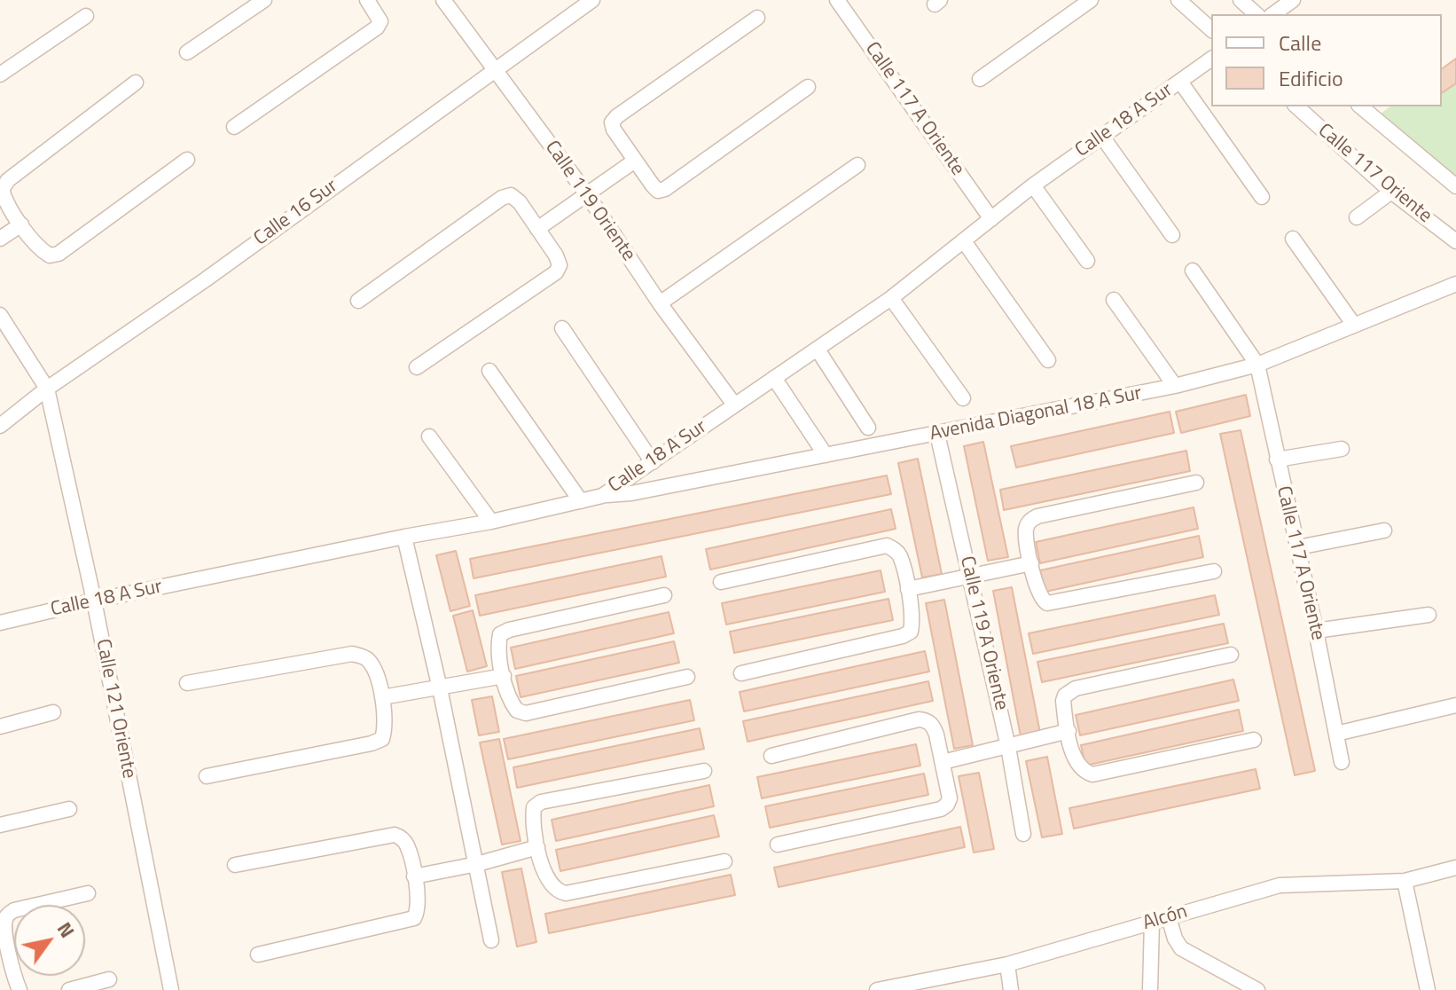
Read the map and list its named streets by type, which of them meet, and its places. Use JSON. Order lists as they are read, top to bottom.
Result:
{
  "streets": {
    "street": [
      "Calle 117 A Oriente",
      "Calle 18 A Sur",
      "Calle 117 Oriente",
      "Calle 119 Oriente",
      "Calle 16 Sur",
      "Avenida Diagonal 18 A Sur",
      "Calle 119 A Oriente",
      "Calle 121 Oriente",
      "Alcón"
    ]
  },
  "crossings": [
    ["Calle 117 A Oriente", "Calle 18 A Sur"],
    ["Calle 117 A Oriente", "Avenida Diagonal 18 A Sur"],
    ["Calle 18 A Sur", "Calle 119 Oriente"],
    ["Calle 18 A Sur", "Avenida Diagonal 18 A Sur"],
    ["Calle 18 A Sur", "Calle 121 Oriente"],
    ["Calle 119 Oriente", "Calle 16 Sur"],
    ["Calle 16 Sur", "Calle 121 Oriente"],
    ["Avenida Diagonal 18 A Sur", "Calle 119 A Oriente"]
  ],
  "legend": ["Calle", "Edificio"],
  "north": "top right"
}
